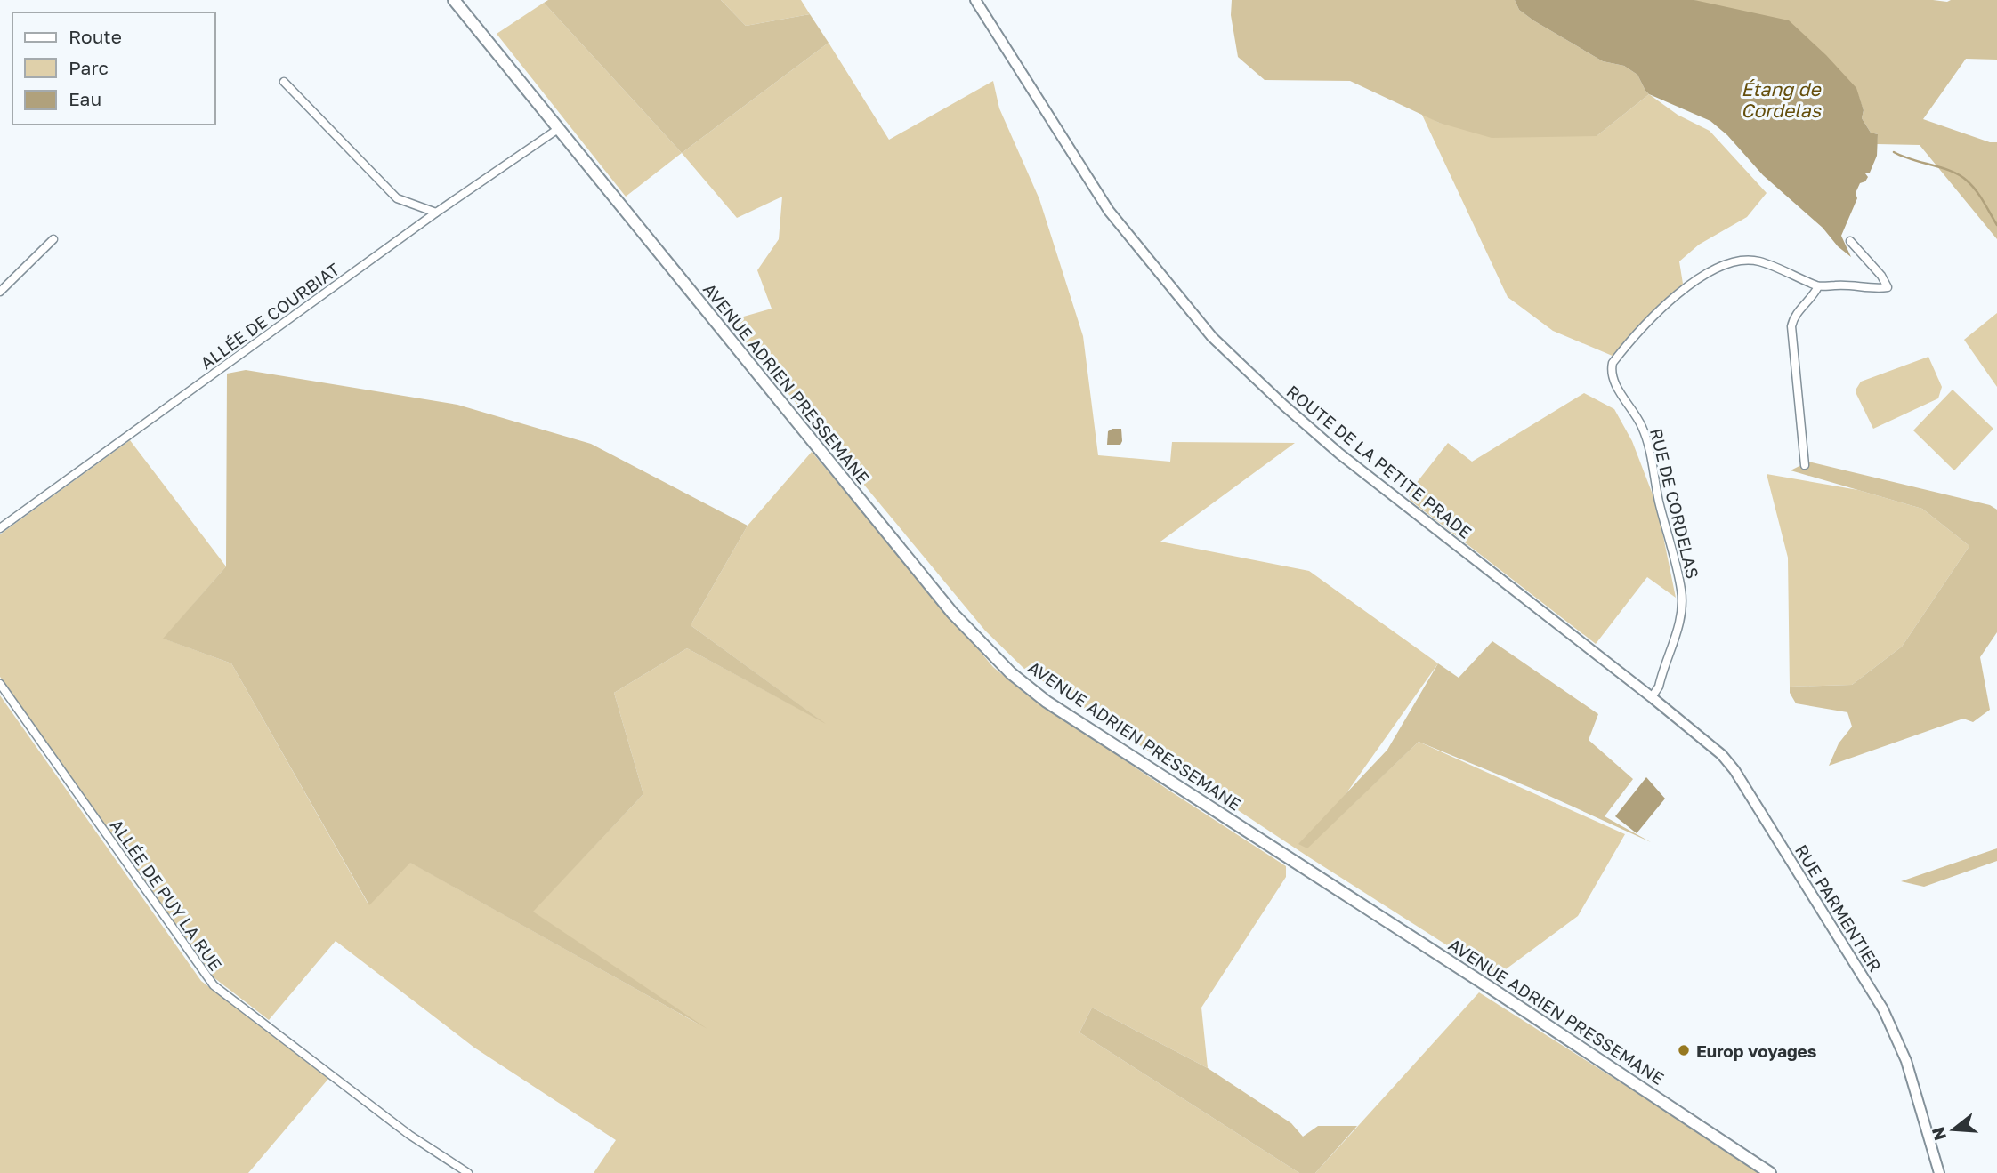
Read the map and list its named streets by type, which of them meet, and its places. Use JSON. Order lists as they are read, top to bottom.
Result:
{
  "streets": {
    "main road": ["AVENUE ADRIEN PRESSEMANE"],
    "street": [
      "ALLÉE DE COURBIAT",
      "ROUTE DE LA PETITE PRADE",
      "RUE DE CORDELAS",
      "ALLÉE DE PUY LA RUE",
      "RUE PARMENTIER"
    ]
  },
  "crossings": [
    ["ALLÉE DE COURBIAT", "AVENUE ADRIEN PRESSEMANE"],
    ["ROUTE DE LA PETITE PRADE", "RUE DE CORDELAS"],
    ["ROUTE DE LA PETITE PRADE", "RUE PARMENTIER"],
    ["RUE DE CORDELAS", "RUE PARMENTIER"]
  ],
  "water": ["Étang de Cordelas"],
  "places": ["Europ voyages"],
  "legend": ["Route", "Parc", "Eau"],
  "north": "left"
}
